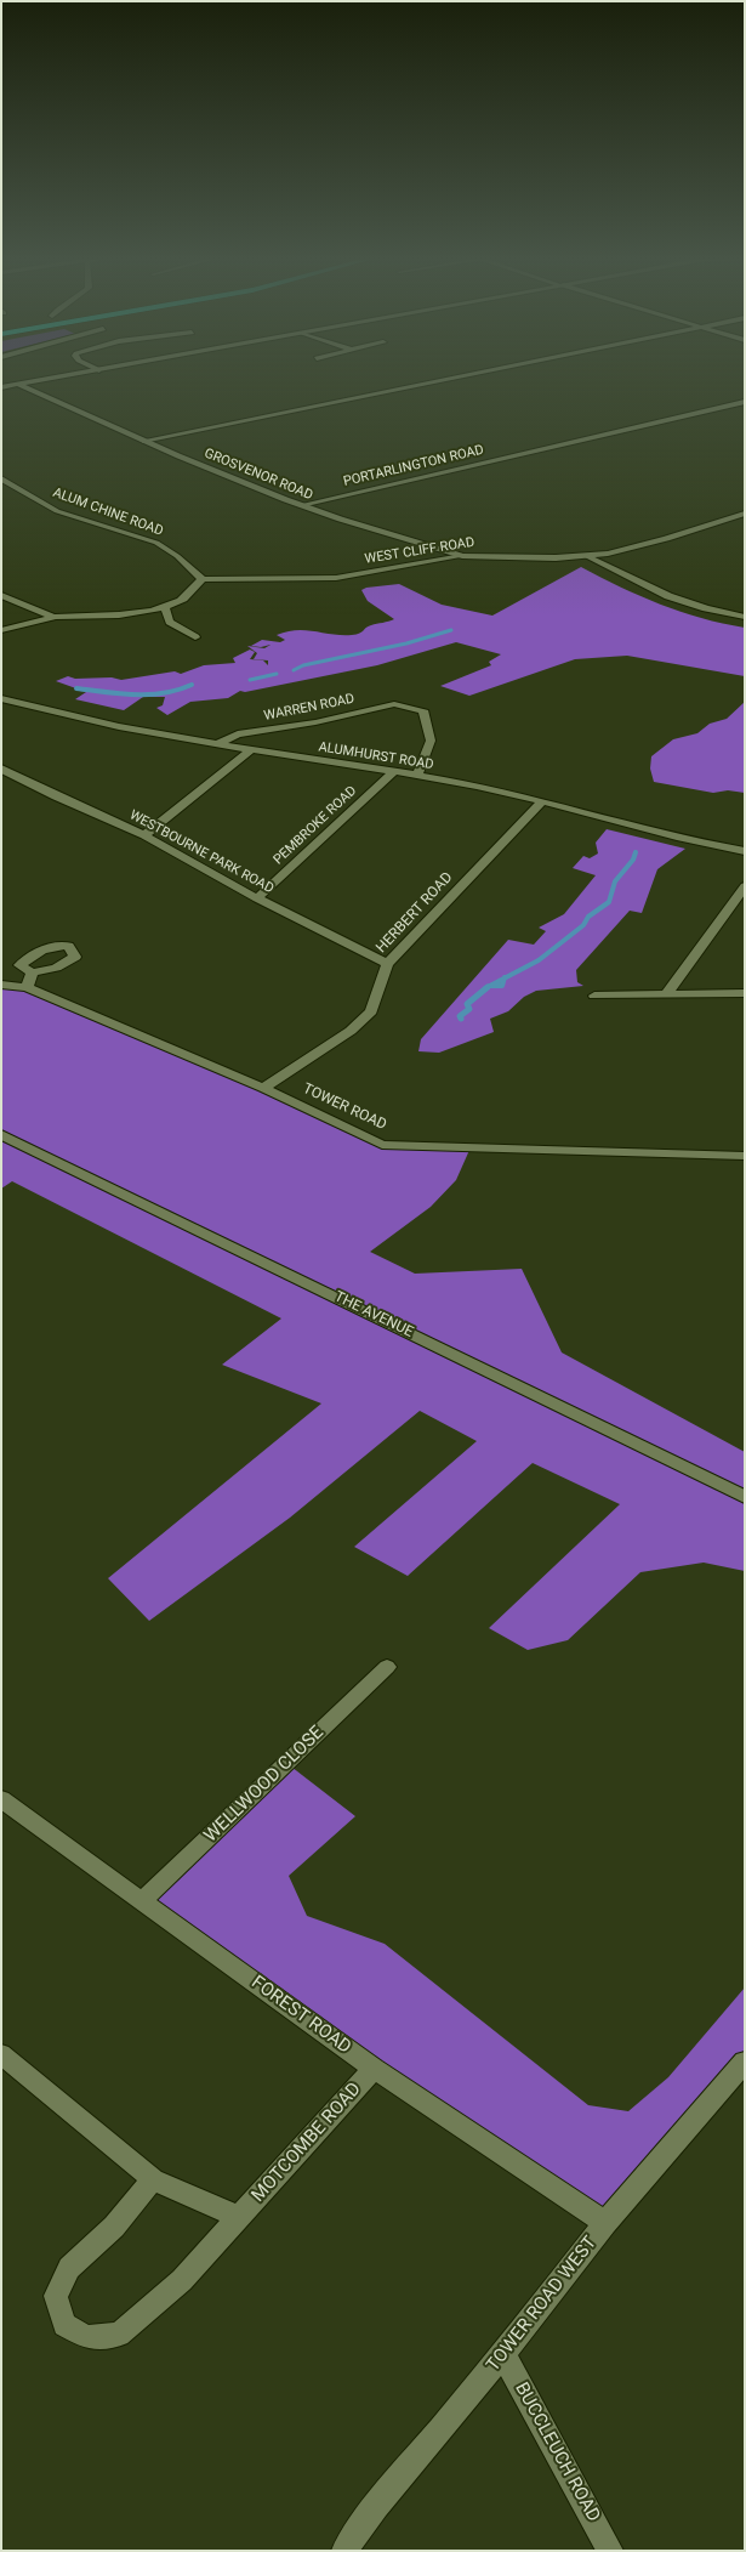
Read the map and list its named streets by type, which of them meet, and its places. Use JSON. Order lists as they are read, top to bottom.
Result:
{
  "streets": {
    "street": [
      "PORTARLINGTON ROAD",
      "GROSVENOR ROAD",
      "ALUM CHINE ROAD",
      "WEST CLIFF ROAD",
      "WARREN ROAD",
      "ALUMHURST ROAD",
      "PEMBROKE ROAD",
      "WESTBOURNE PARK ROAD",
      "HERBERT ROAD",
      "TOWER ROAD",
      "THE AVENUE",
      "WELLWOOD CLOSE",
      "FOREST ROAD",
      "MOTCOMBE ROAD",
      "TOWER ROAD WEST",
      "BUCCLEUCH ROAD"
    ]
  },
  "crossings": [
    ["PORTARLINGTON ROAD", "GROSVENOR ROAD"],
    ["GROSVENOR ROAD", "WEST CLIFF ROAD"],
    ["ALUM CHINE ROAD", "WEST CLIFF ROAD"],
    ["WARREN ROAD", "ALUMHURST ROAD"],
    ["ALUMHURST ROAD", "PEMBROKE ROAD"],
    ["ALUMHURST ROAD", "HERBERT ROAD"],
    ["PEMBROKE ROAD", "WESTBOURNE PARK ROAD"],
    ["WESTBOURNE PARK ROAD", "HERBERT ROAD"],
    ["HERBERT ROAD", "TOWER ROAD"],
    ["WELLWOOD CLOSE", "FOREST ROAD"],
    ["FOREST ROAD", "MOTCOMBE ROAD"],
    ["FOREST ROAD", "TOWER ROAD WEST"],
    ["TOWER ROAD WEST", "BUCCLEUCH ROAD"]
  ]
}
